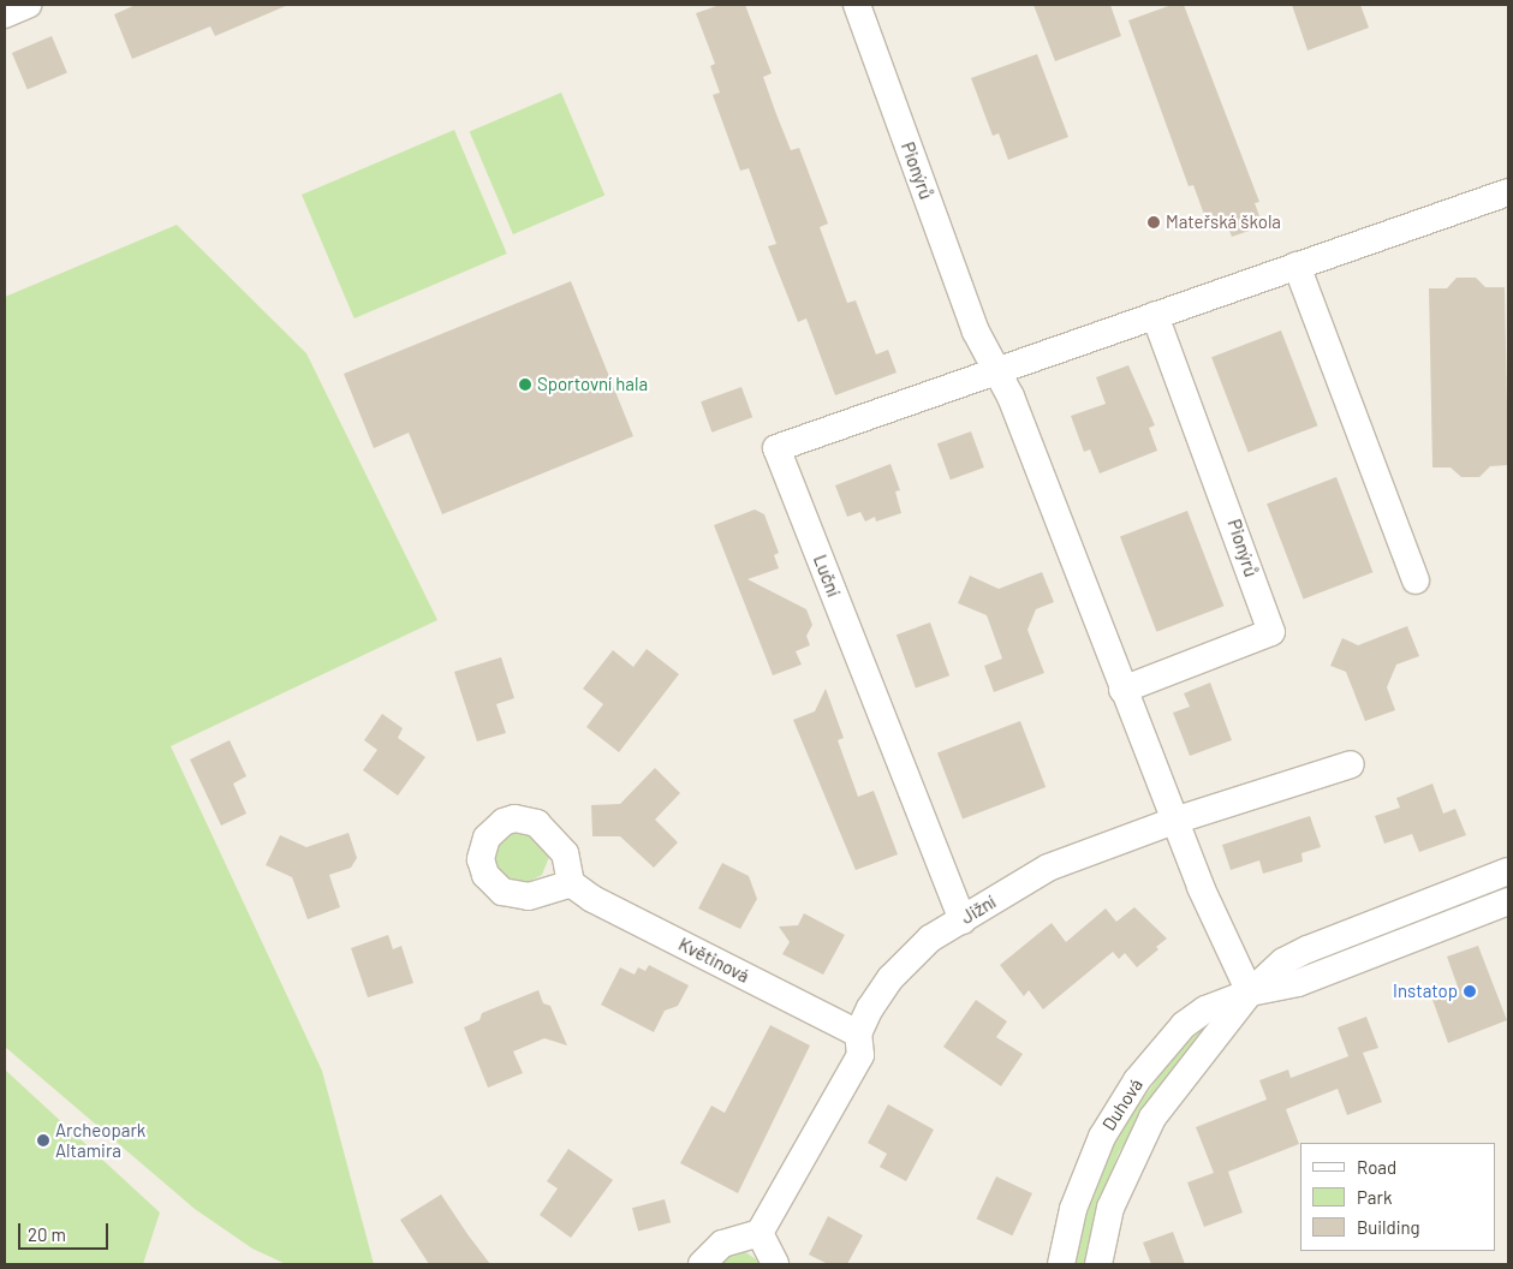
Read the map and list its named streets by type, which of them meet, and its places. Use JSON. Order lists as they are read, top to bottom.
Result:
{
  "streets": {
    "street": [
      "Pionýrů",
      "Luční",
      "Jižní",
      "Květinová",
      "Duhová"
    ]
  },
  "crossings": [
    ["Pionýrů", "Luční"],
    ["Pionýrů", "Jižní"],
    ["Pionýrů", "Duhová"],
    ["Luční", "Jižní"],
    ["Jižní", "Květinová"]
  ],
  "places": [
    "Mateřská škola",
    "Sportovní hala",
    "Instatop",
    "Archeopark Altamira"
  ],
  "legend": ["Road", "Park", "Building"],
  "scale_bar": "20 m"
}
